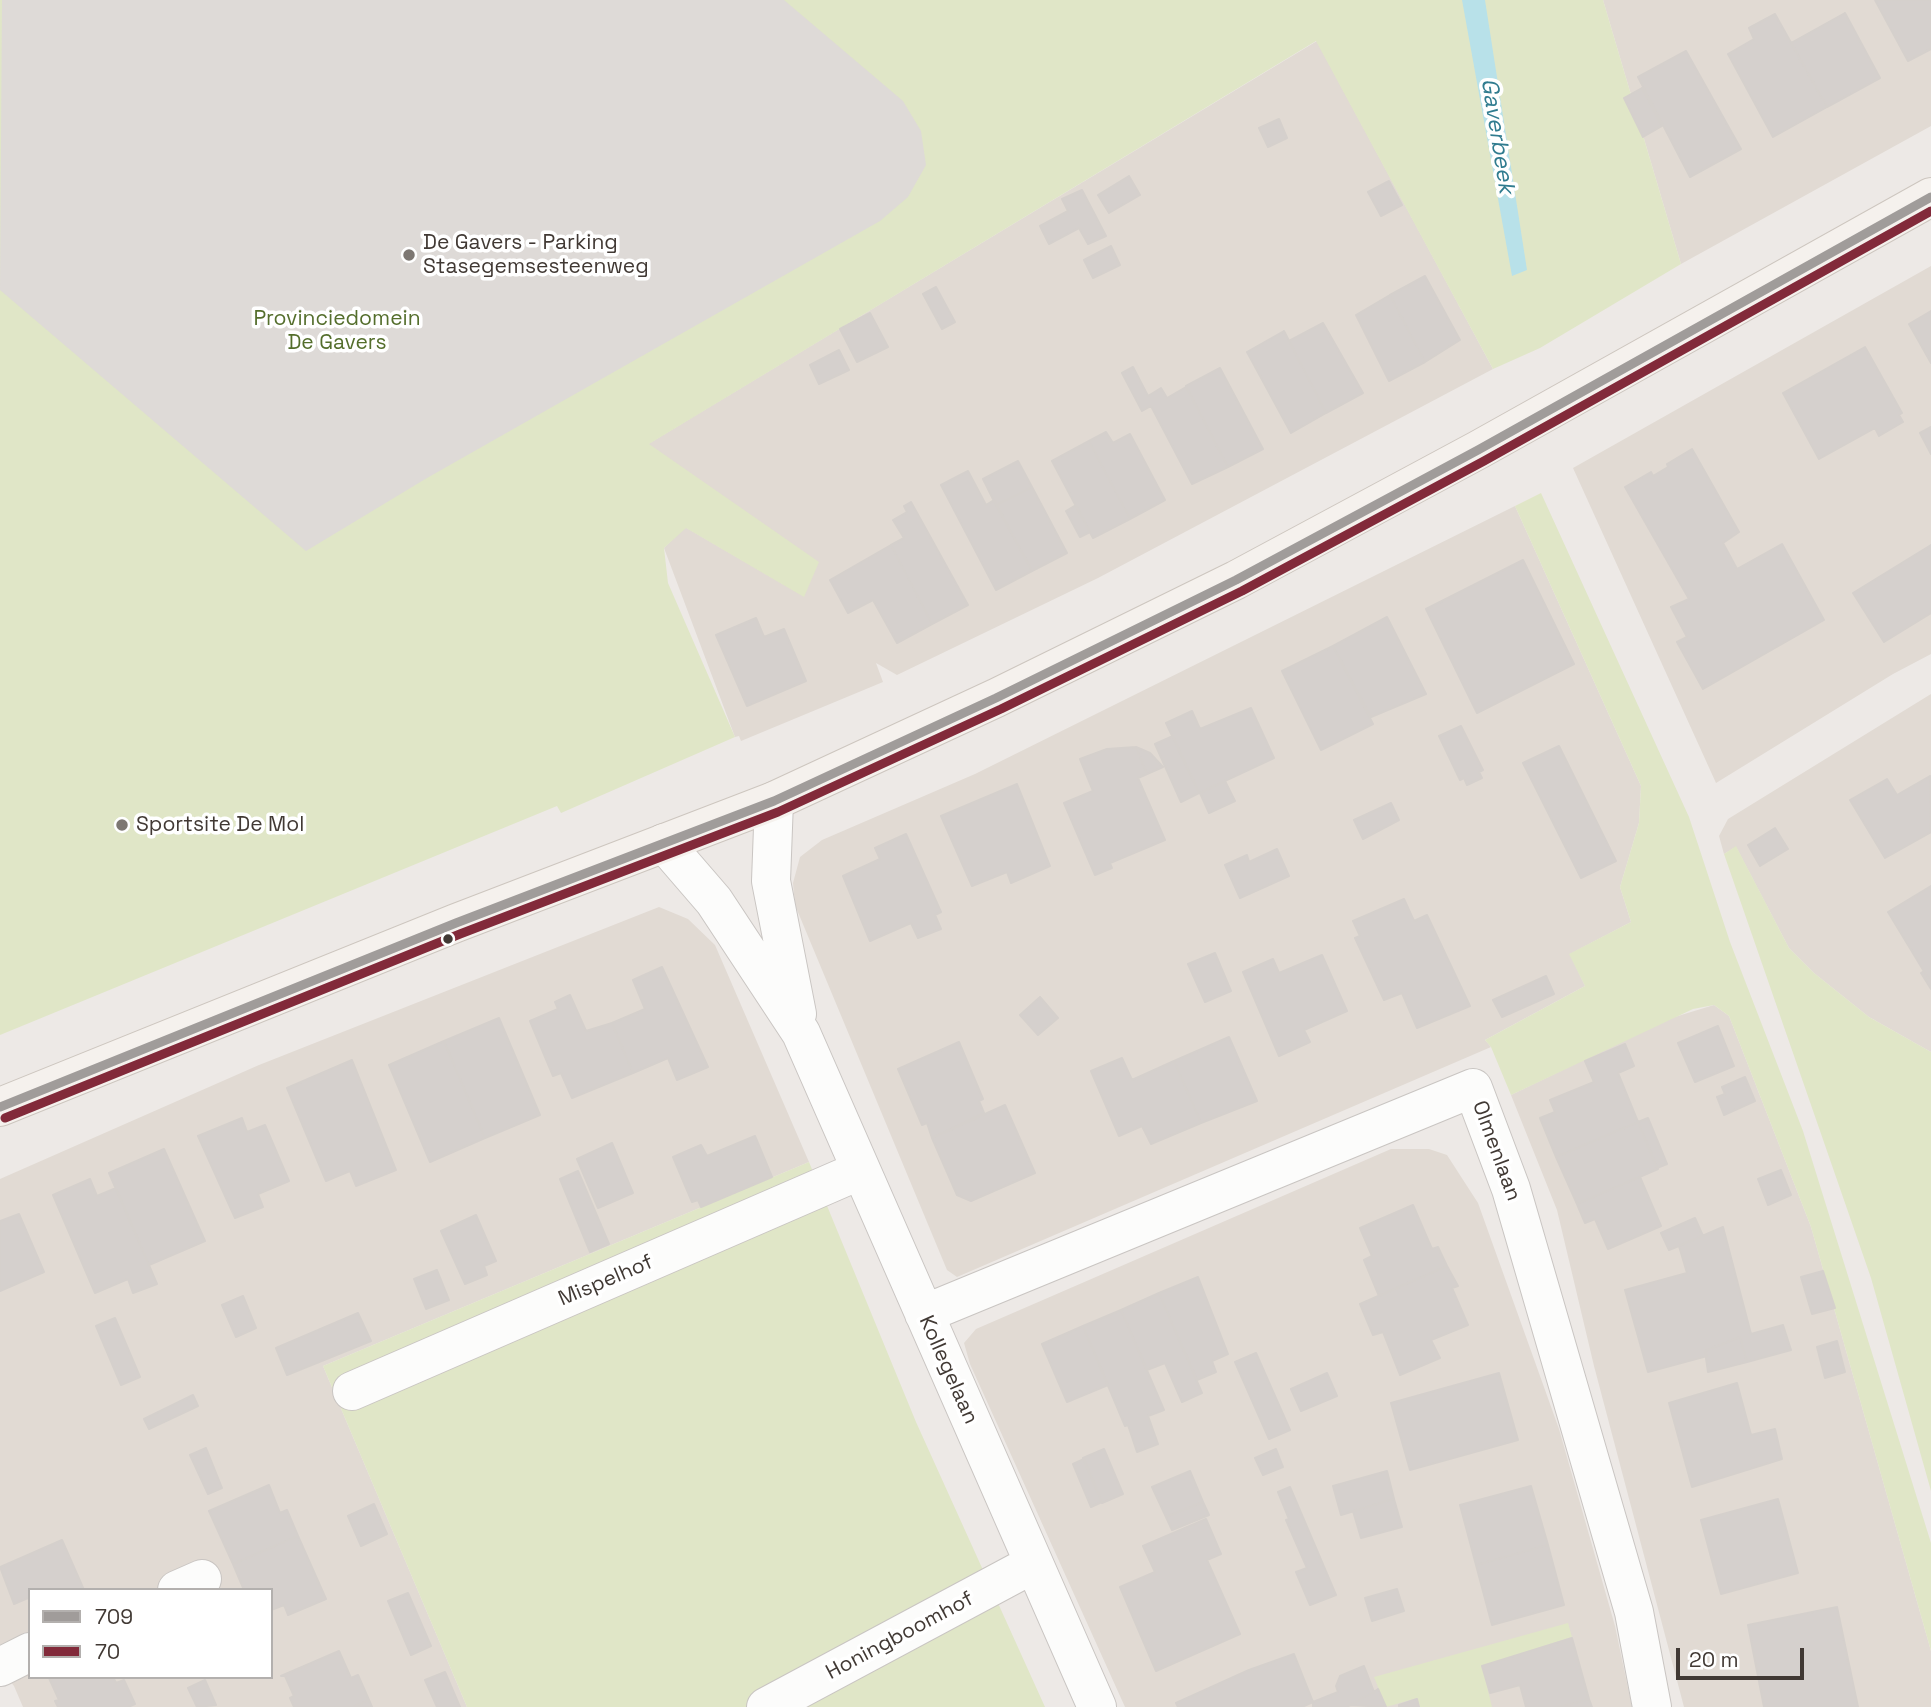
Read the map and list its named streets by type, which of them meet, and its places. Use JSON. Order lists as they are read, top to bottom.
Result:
{
  "streets": {
    "street": [
      "Olmenlaan",
      "Mispelhof",
      "Kollegelaan",
      "Honingboomhof"
    ]
  },
  "crossings": [
    ["Olmenlaan", "Kollegelaan"],
    ["Mispelhof", "Kollegelaan"],
    ["Kollegelaan", "Honingboomhof"]
  ],
  "water": ["Gaverbeek"],
  "parks": ["Provinciedomein De Gavers"],
  "places": ["De Gavers - Parking Stasegemsesteenweg", "Sportsite De Mol"],
  "lines": ["transit line 709", "transit line 70"],
  "legend": ["709", "70"],
  "scale_bar": "20 m"
}
